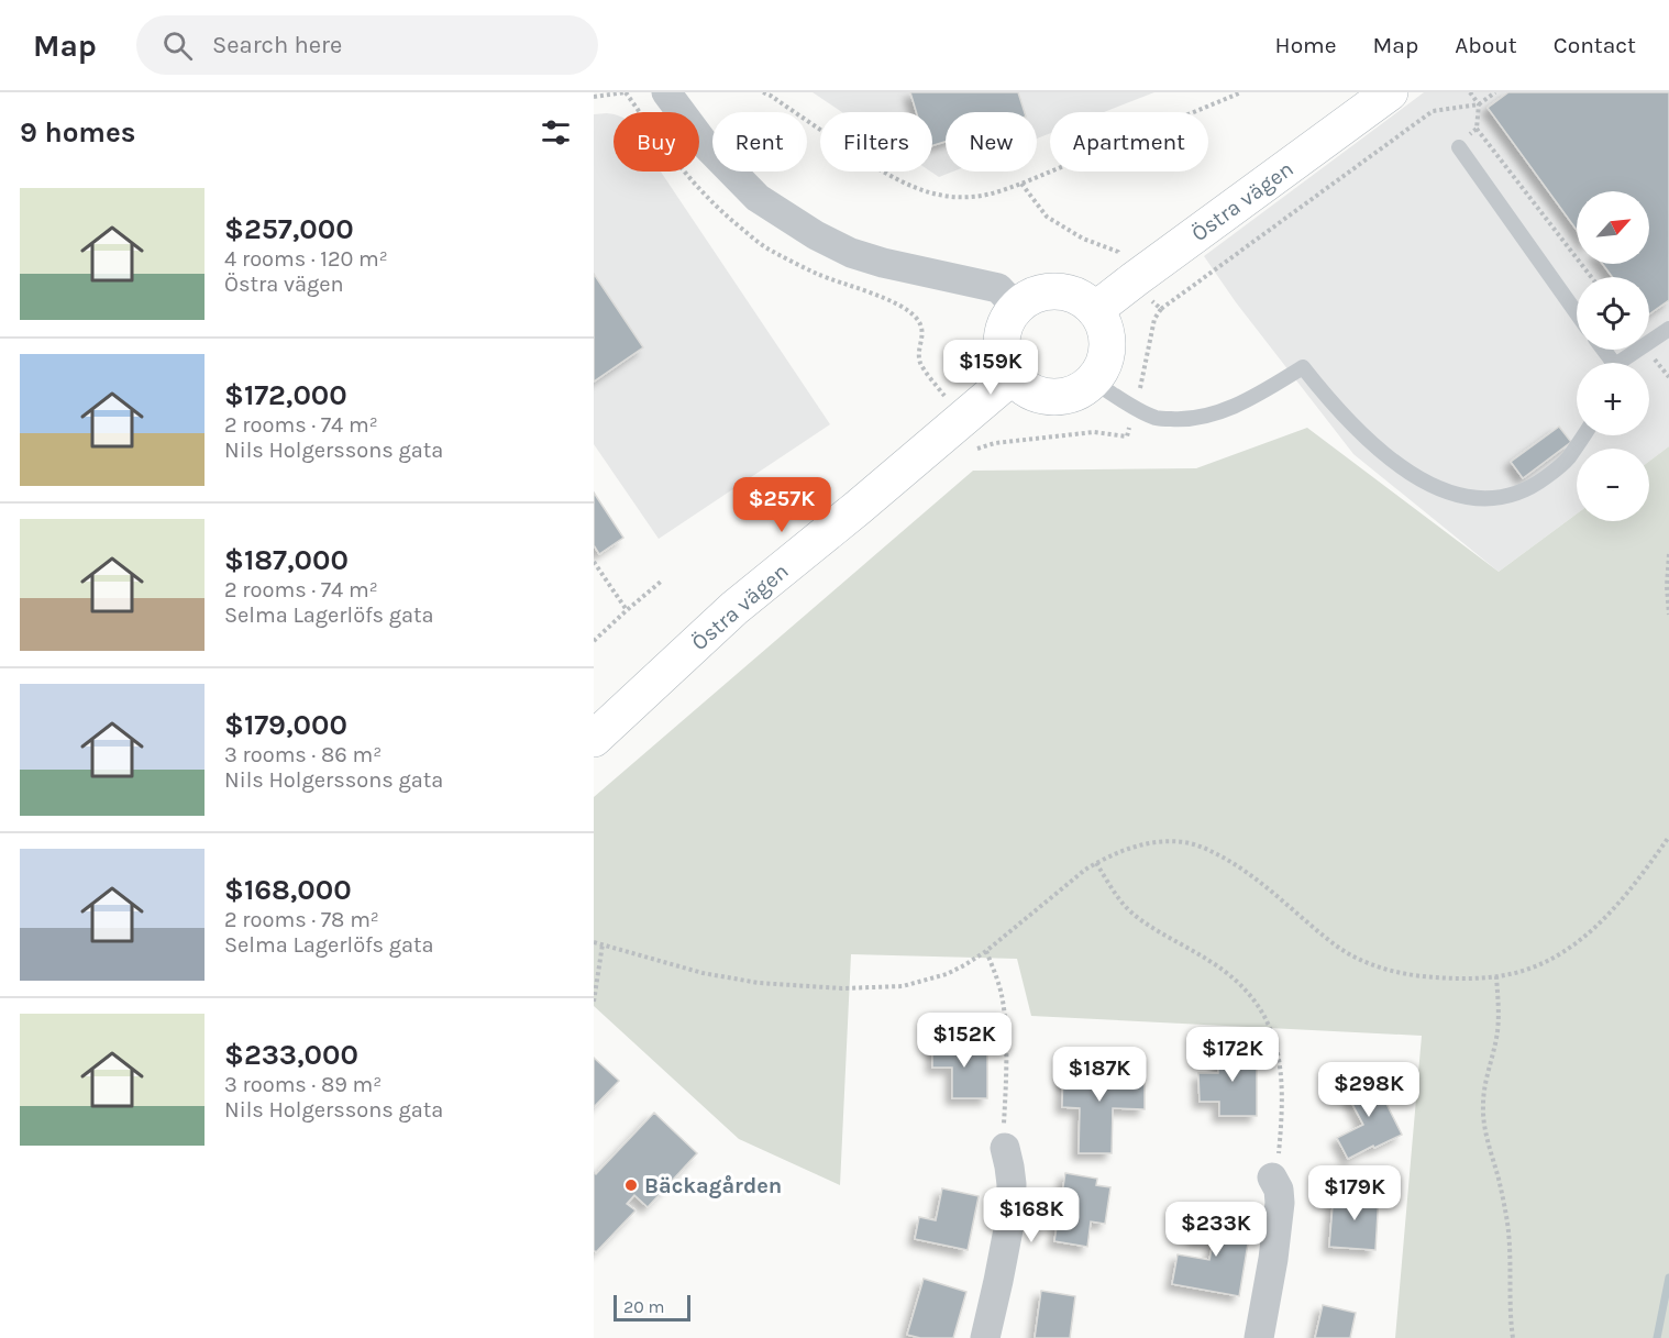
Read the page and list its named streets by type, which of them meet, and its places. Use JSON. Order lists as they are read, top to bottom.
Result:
{
  "streets": {
    "main road": ["Östra vägen"]
  },
  "places": ["Bäckagården"],
  "scale_bar": "20 m",
  "north": "top right",
  "page": {
    "header": "Map",
    "search": "Search here",
    "nav": [
      "Home",
      "Map",
      "About",
      "Contact"
    ],
    "heading": "9 homes",
    "chip": [
      "Buy",
      "Rent",
      "Filters",
      "New",
      "Apartment"
    ],
    "list": [
      {
        "name": "$257,000",
        "note": "4 rooms · 120 m² · Östra vägen"
      },
      {
        "name": "$172,000",
        "note": "2 rooms · 74 m² · Nils Holgerssons gata"
      },
      {
        "name": "$187,000",
        "note": "2 rooms · 74 m² · Selma Lagerlöfs gata"
      },
      {
        "name": "$179,000",
        "note": "3 rooms · 86 m² · Nils Holgerssons gata"
      },
      {
        "name": "$168,000",
        "note": "2 rooms · 78 m² · Selma Lagerlöfs gata"
      },
      {
        "name": "$233,000",
        "note": "3 rooms · 89 m² · Nils Holgerssons gata"
      }
    ],
    "map_buttons": ["+", "−"],
    "price": [
      "$159K",
      "$257K",
      "$152K",
      "$172K",
      "$187K",
      "$298K",
      "$179K",
      "$168K",
      "$233K"
    ],
    "scale": "20 m"
  }
}
